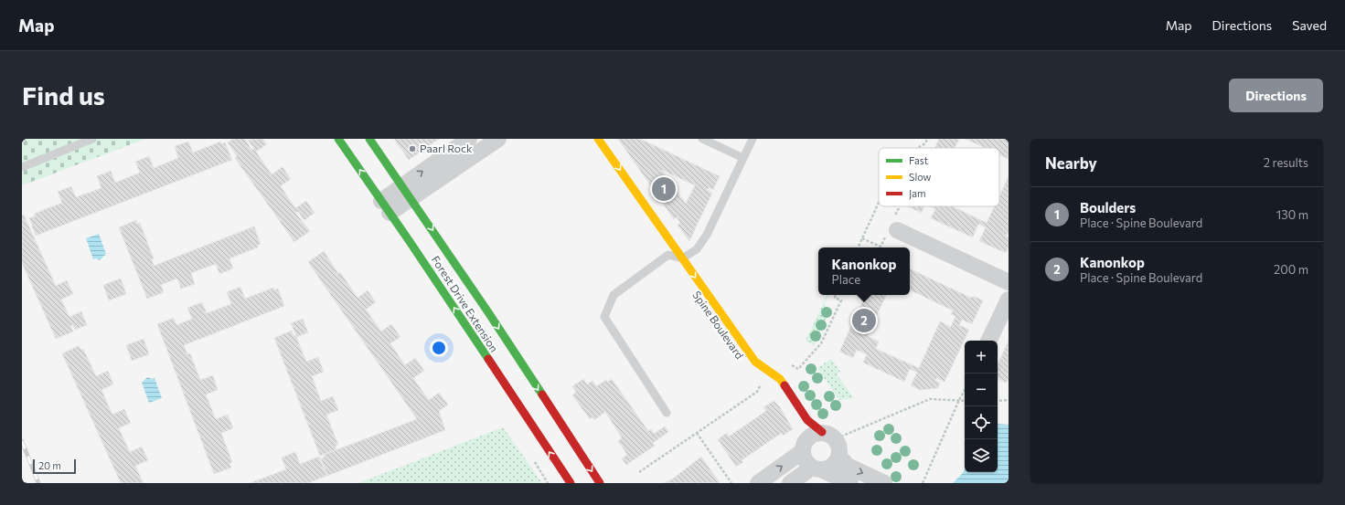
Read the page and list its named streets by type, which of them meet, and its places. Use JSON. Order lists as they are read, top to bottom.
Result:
{
  "streets": {
    "street": ["Forest Drive Extension", "Spine Boulevard"]
  },
  "places": ["Paarl Rock"],
  "legend": ["Fast", "Slow", "Jam"],
  "scale_bar": "20 m",
  "page": {
    "header": "Map",
    "nav": ["Map", "Directions", "Saved"],
    "buttons": "Directions",
    "title": "Find us",
    "heading": ["Nearby", "2 results"],
    "pins": ["1", "2"],
    "list": [
      {
        "mark": "1",
        "name": "Boulders",
        "note": "Place · Spine Boulevard",
        "value": "130 m"
      },
      {
        "mark": "2",
        "name": "Kanonkop",
        "note": "Place · Spine Boulevard",
        "value": "200 m"
      }
    ],
    "popup": ["Kanonkop", "Place"],
    "map_buttons": ["+", "−"],
    "scale": "20 m"
  }
}
